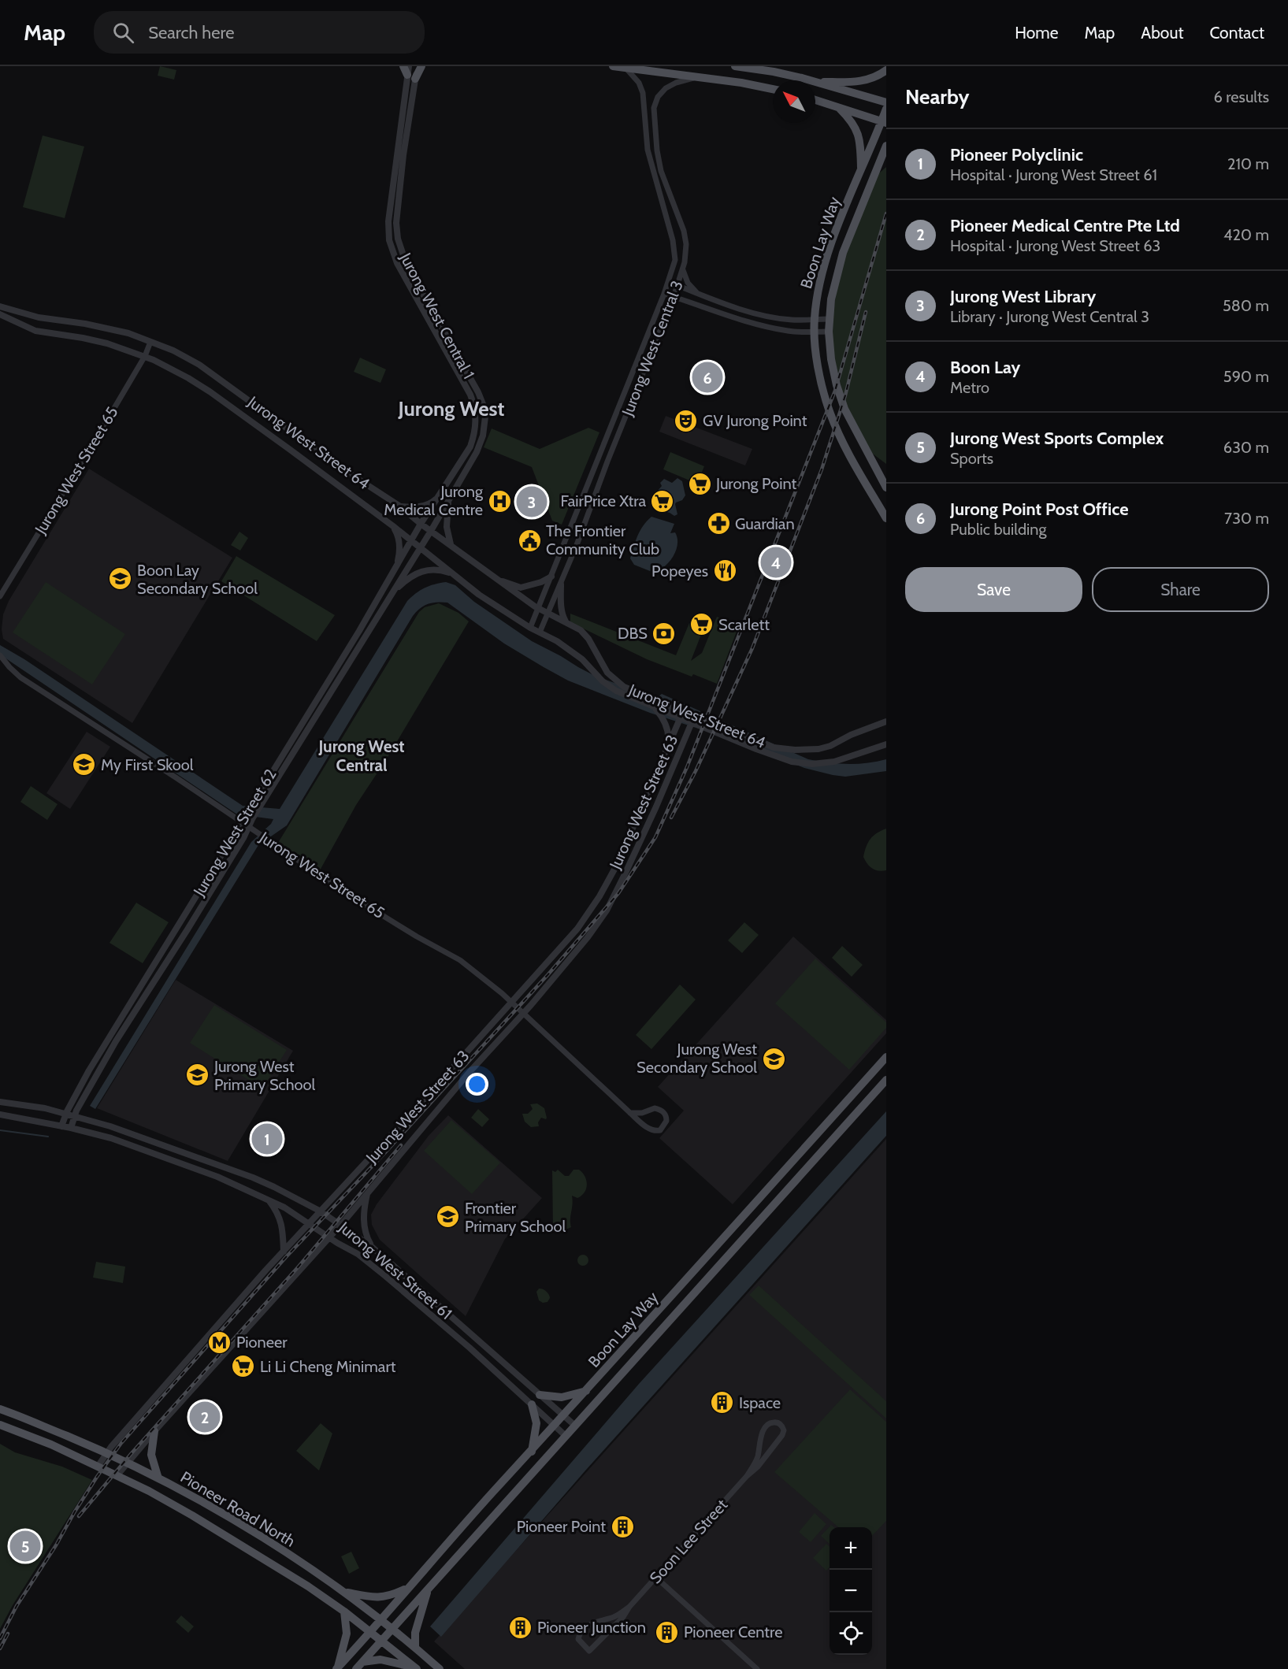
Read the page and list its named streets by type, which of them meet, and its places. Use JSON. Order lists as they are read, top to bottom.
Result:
{
  "streets": {
    "main road": ["Boon Lay Way", "Pioneer Road North"],
    "street": [
      "Jurong West Central 1",
      "Jurong West Central 3",
      "Jurong West Street 64",
      "Jurong West Street 65",
      "Jurong West Street 63",
      "Jurong West Street 62",
      "Jurong West Street 61",
      "Soon Lee Street"
    ]
  },
  "crossings": [
    ["Boon Lay Way", "Jurong West Street 61"],
    ["Boon Lay Way", "Pioneer Road North"],
    ["Jurong West Central 1", "Jurong West Street 64"],
    ["Jurong West Central 1", "Jurong West Street 62"],
    ["Jurong West Central 3", "Jurong West Street 64"],
    ["Jurong West Street 64", "Jurong West Street 65"],
    ["Jurong West Street 64", "Jurong West Street 63"],
    ["Jurong West Street 64", "Jurong West Street 62"],
    ["Jurong West Street 65", "Jurong West Street 63"],
    ["Jurong West Street 65", "Jurong West Street 62"],
    ["Jurong West Street 63", "Jurong West Street 61"],
    ["Jurong West Street 63", "Pioneer Road North"],
    ["Jurong West Street 62", "Jurong West Street 61"]
  ],
  "districts": ["Jurong West", "Jurong West Central"],
  "places": {
    "theatre": ["GV Jurong Point"],
    "supermarket": [
      "Jurong Point",
      "FairPrice Xtra",
      "Scarlett",
      "Li Li Cheng Minimart"
    ],
    "hospital": ["Jurong Medical Centre"],
    "pharmacy": ["Guardian"],
    "public building": ["The Frontier Community Club"],
    "restaurant": ["Popeyes"],
    "school or university": [
      "Boon Lay Secondary School",
      "My First Skool",
      "Jurong West Secondary School",
      "Jurong West Primary School",
      "Frontier Primary School"
    ],
    "bank": ["DBS"],
    "metro station": ["Pioneer"],
    "building": [
      "Ispace",
      "Pioneer Point",
      "Pioneer Junction",
      "Pioneer Centre"
    ]
  },
  "north": "top left",
  "page": {
    "header": "Map",
    "search": "Search here",
    "nav": [
      "Home",
      "Map",
      "About",
      "Contact"
    ],
    "heading": ["Nearby", "6 results"],
    "list": [
      {
        "mark": "1",
        "name": "Pioneer Polyclinic",
        "note": "Hospital · Jurong West Street 61",
        "value": "210 m"
      },
      {
        "mark": "2",
        "name": "Pioneer Medical Centre Pte Ltd",
        "note": "Hospital · Jurong West Street 63",
        "value": "420 m"
      },
      {
        "mark": "3",
        "name": "Jurong West Library",
        "note": "Library · Jurong West Central 3",
        "value": "580 m"
      },
      {
        "mark": "4",
        "name": "Boon Lay",
        "note": "Metro",
        "value": "590 m"
      },
      {
        "mark": "5",
        "name": "Jurong West Sports Complex",
        "note": "Sports",
        "value": "630 m"
      },
      {
        "mark": "6",
        "name": "Jurong Point Post Office",
        "note": "Public building",
        "value": "730 m"
      }
    ],
    "pins": [
      "6",
      "3",
      "4",
      "1",
      "2",
      "5"
    ],
    "buttons": ["Save", "Share"],
    "map_buttons": ["+", "−"]
  }
}
